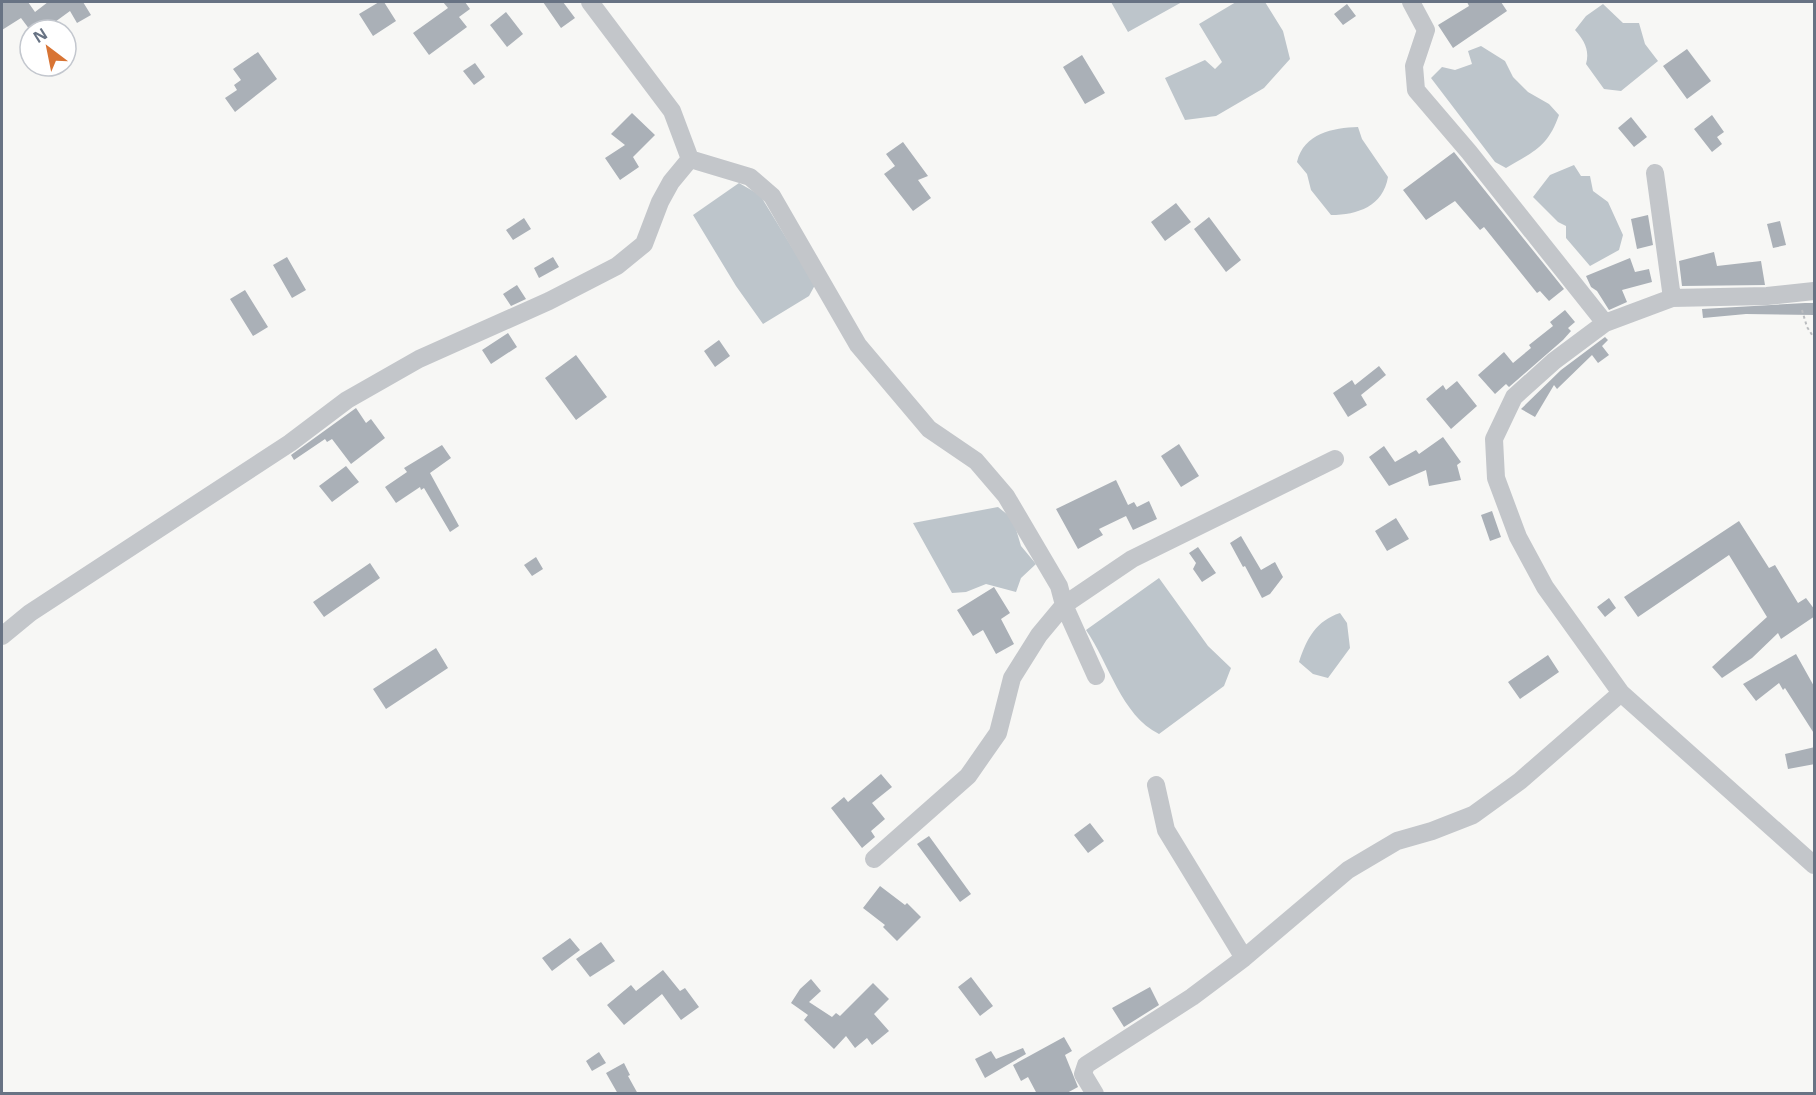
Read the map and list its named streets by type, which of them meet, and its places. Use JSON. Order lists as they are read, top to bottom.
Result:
{
  "north": "top left"
}
